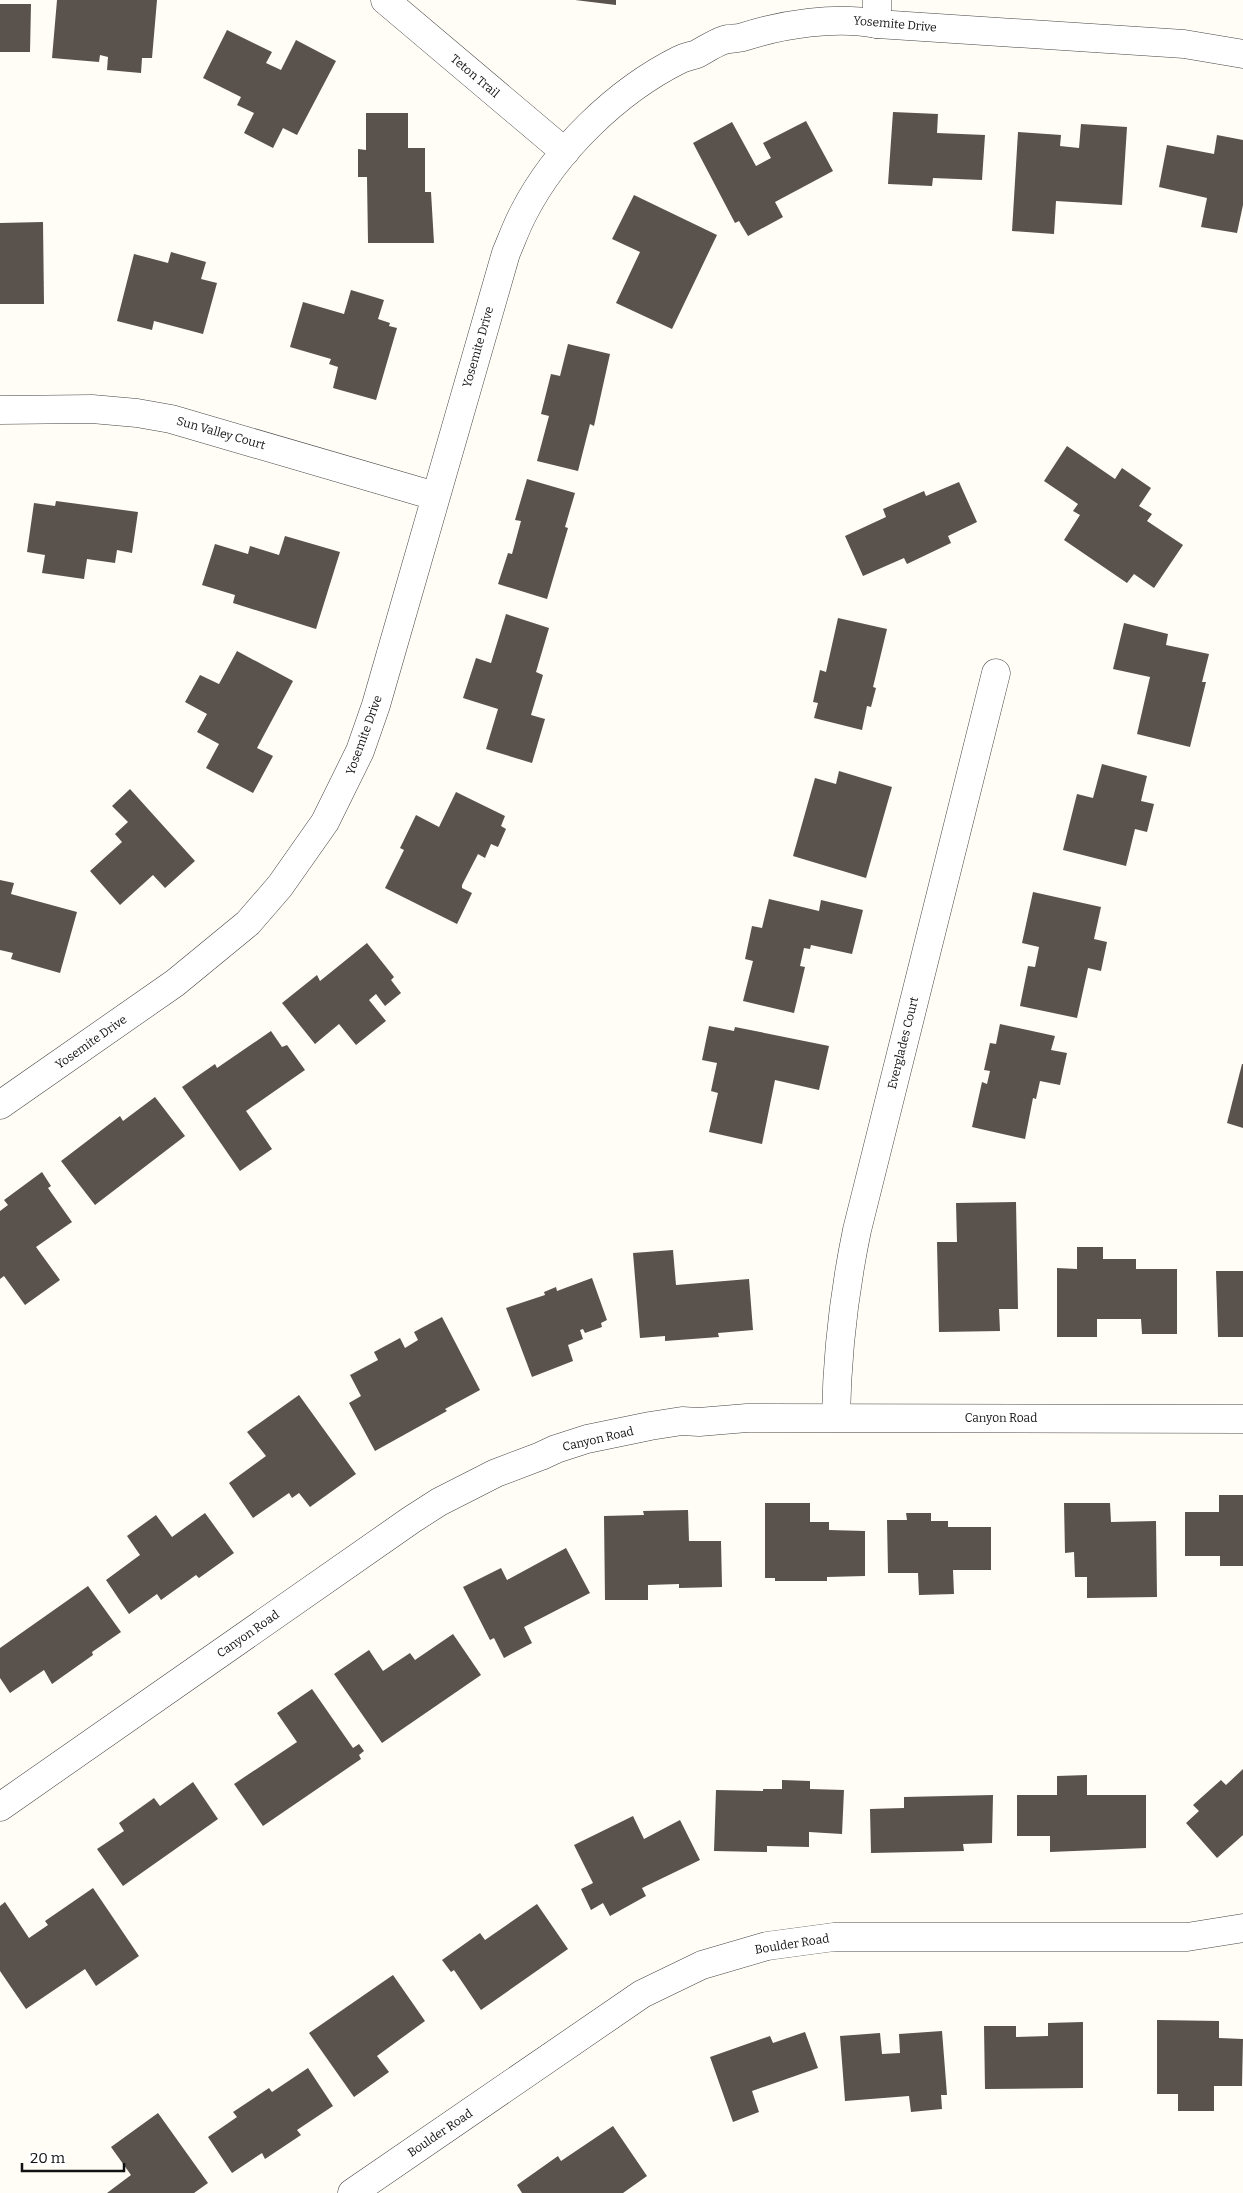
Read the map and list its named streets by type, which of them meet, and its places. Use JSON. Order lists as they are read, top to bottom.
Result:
{
  "streets": {
    "street": [
      "Yosemite Drive",
      "Teton Trail",
      "Sun Valley Court",
      "Everglades Court",
      "Canyon Road",
      "Boulder Road"
    ]
  },
  "crossings": [
    ["Yosemite Drive", "Teton Trail"],
    ["Yosemite Drive", "Sun Valley Court"],
    ["Everglades Court", "Canyon Road"]
  ],
  "scale_bar": "20 m"
}
